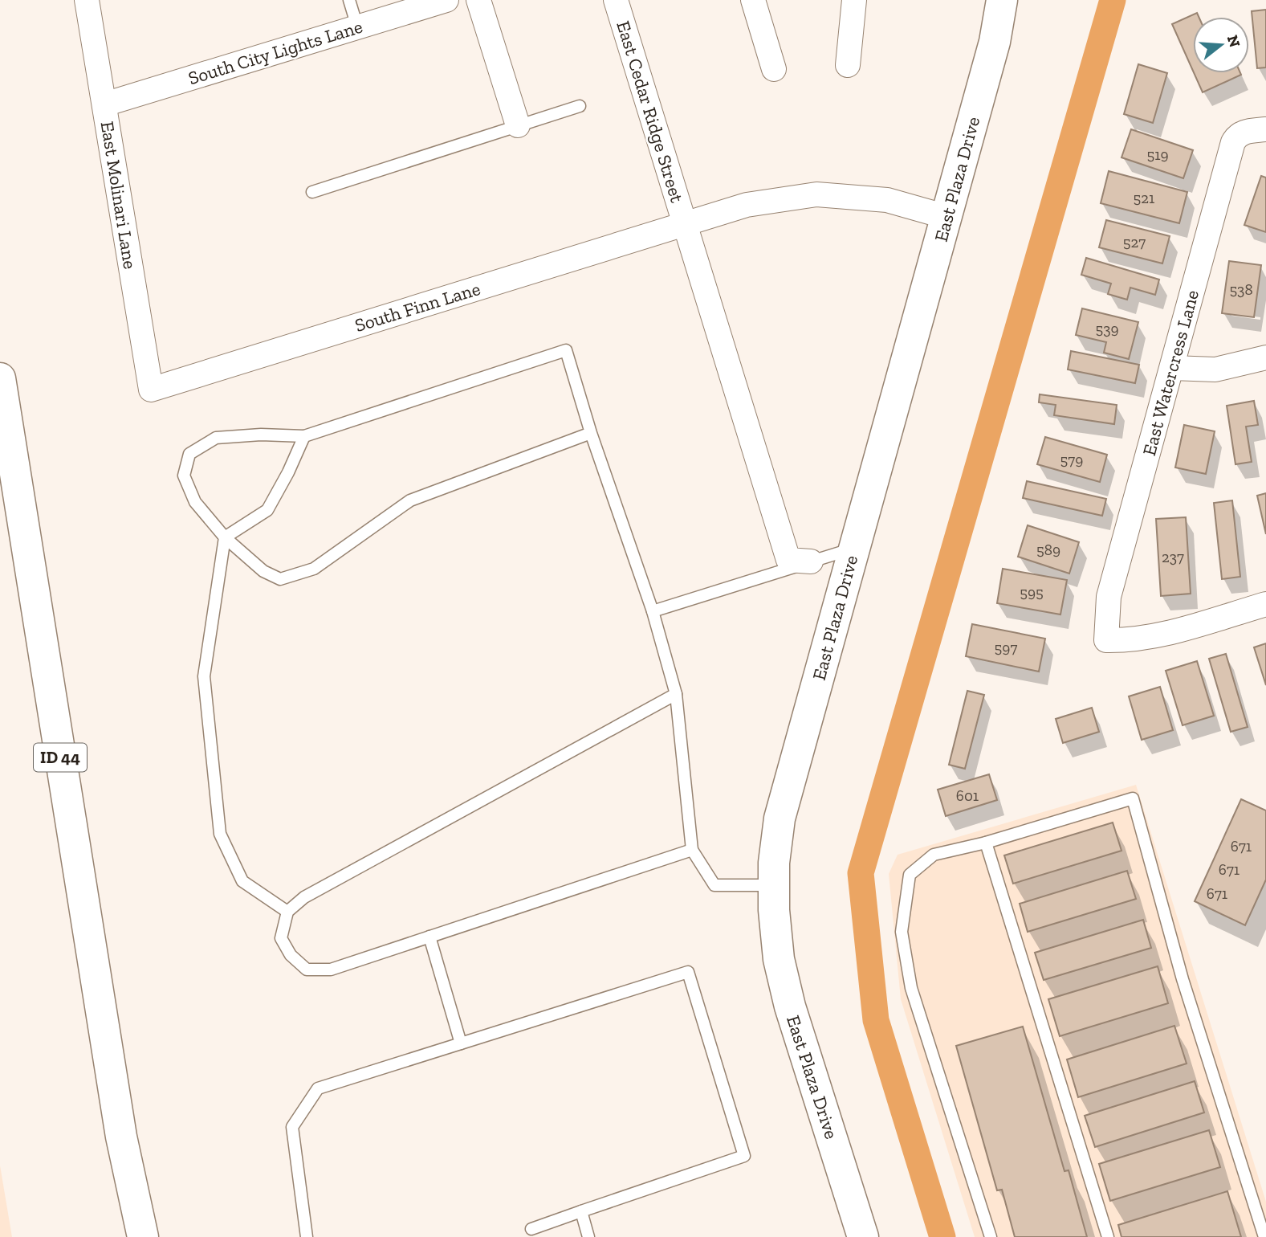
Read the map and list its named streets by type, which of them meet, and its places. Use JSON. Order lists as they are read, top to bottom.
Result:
{
  "streets": {
    "main road": ["East Plaza Drive", "ID 44"],
    "street": [
      "South City Lights Lane",
      "East Cedar Ridge Street",
      "East Molinari Lane",
      "South Finn Lane",
      "East Watercress Lane"
    ]
  },
  "crossings": [
    ["South City Lights Lane", "East Molinari Lane"],
    ["East Cedar Ridge Street", "South Finn Lane"],
    ["East Plaza Drive", "South Finn Lane"],
    ["East Molinari Lane", "South Finn Lane"]
  ],
  "house_numbers": [
    "519",
    "521",
    "527",
    "538",
    "539",
    "579",
    "589",
    "237",
    "595",
    "597",
    "601",
    "671",
    "671",
    "671"
  ],
  "north": "right"
}
